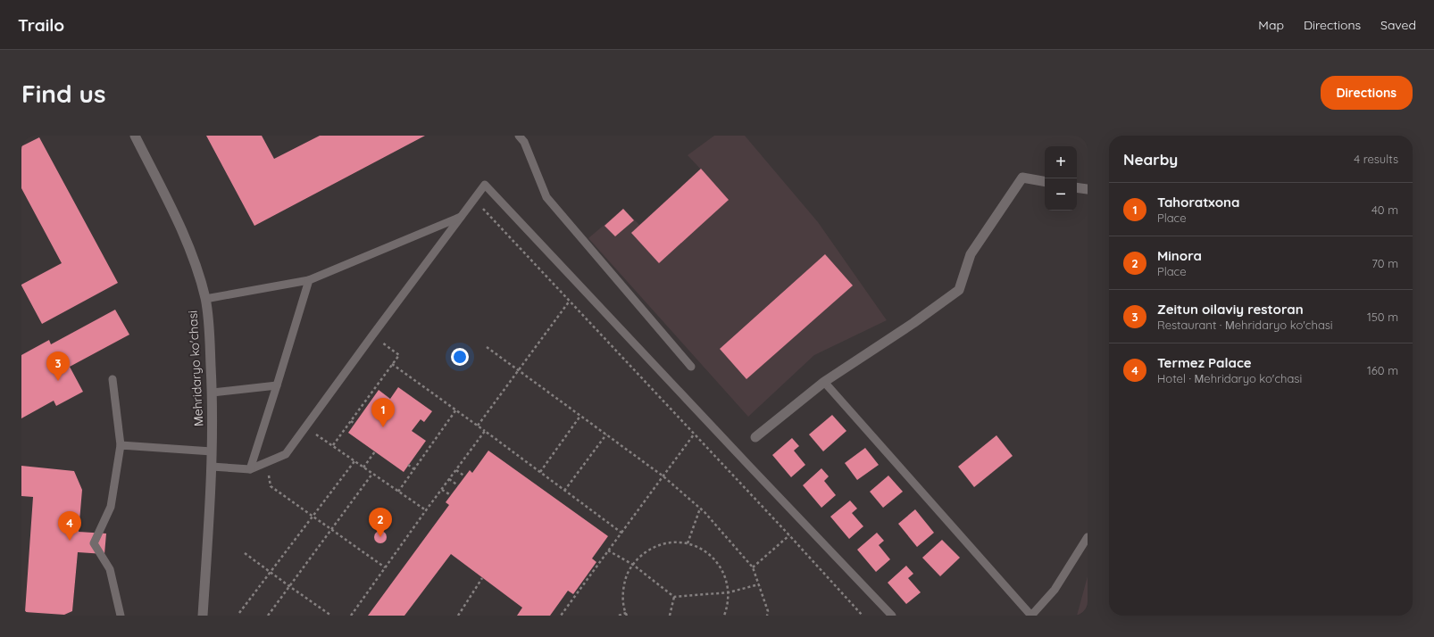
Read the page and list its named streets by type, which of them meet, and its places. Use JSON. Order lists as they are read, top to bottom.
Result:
{
  "streets": {
    "main road": ["Мehridaryo ko'chasi"]
  },
  "page": {
    "header": "Trailo",
    "nav": ["Map", "Directions", "Saved"],
    "buttons": "Directions",
    "title": "Find us",
    "heading": ["Nearby", "4 results"],
    "map_buttons": ["+", "−"],
    "list": [
      {
        "mark": "1",
        "name": "Tahoratxona",
        "note": "Place",
        "value": "40 m"
      },
      {
        "mark": "2",
        "name": "Minora",
        "note": "Place",
        "value": "70 m"
      },
      {
        "mark": "3",
        "name": "Zeitun oilaviy restoran",
        "note": "Restaurant · Мehridaryo ko'chasi",
        "value": "150 m"
      },
      {
        "mark": "4",
        "name": "Termez Palace",
        "note": "Hotel · Мehridaryo ko'chasi",
        "value": "160 m"
      }
    ],
    "pins": [
      "3",
      "1",
      "2",
      "4"
    ]
  }
}
